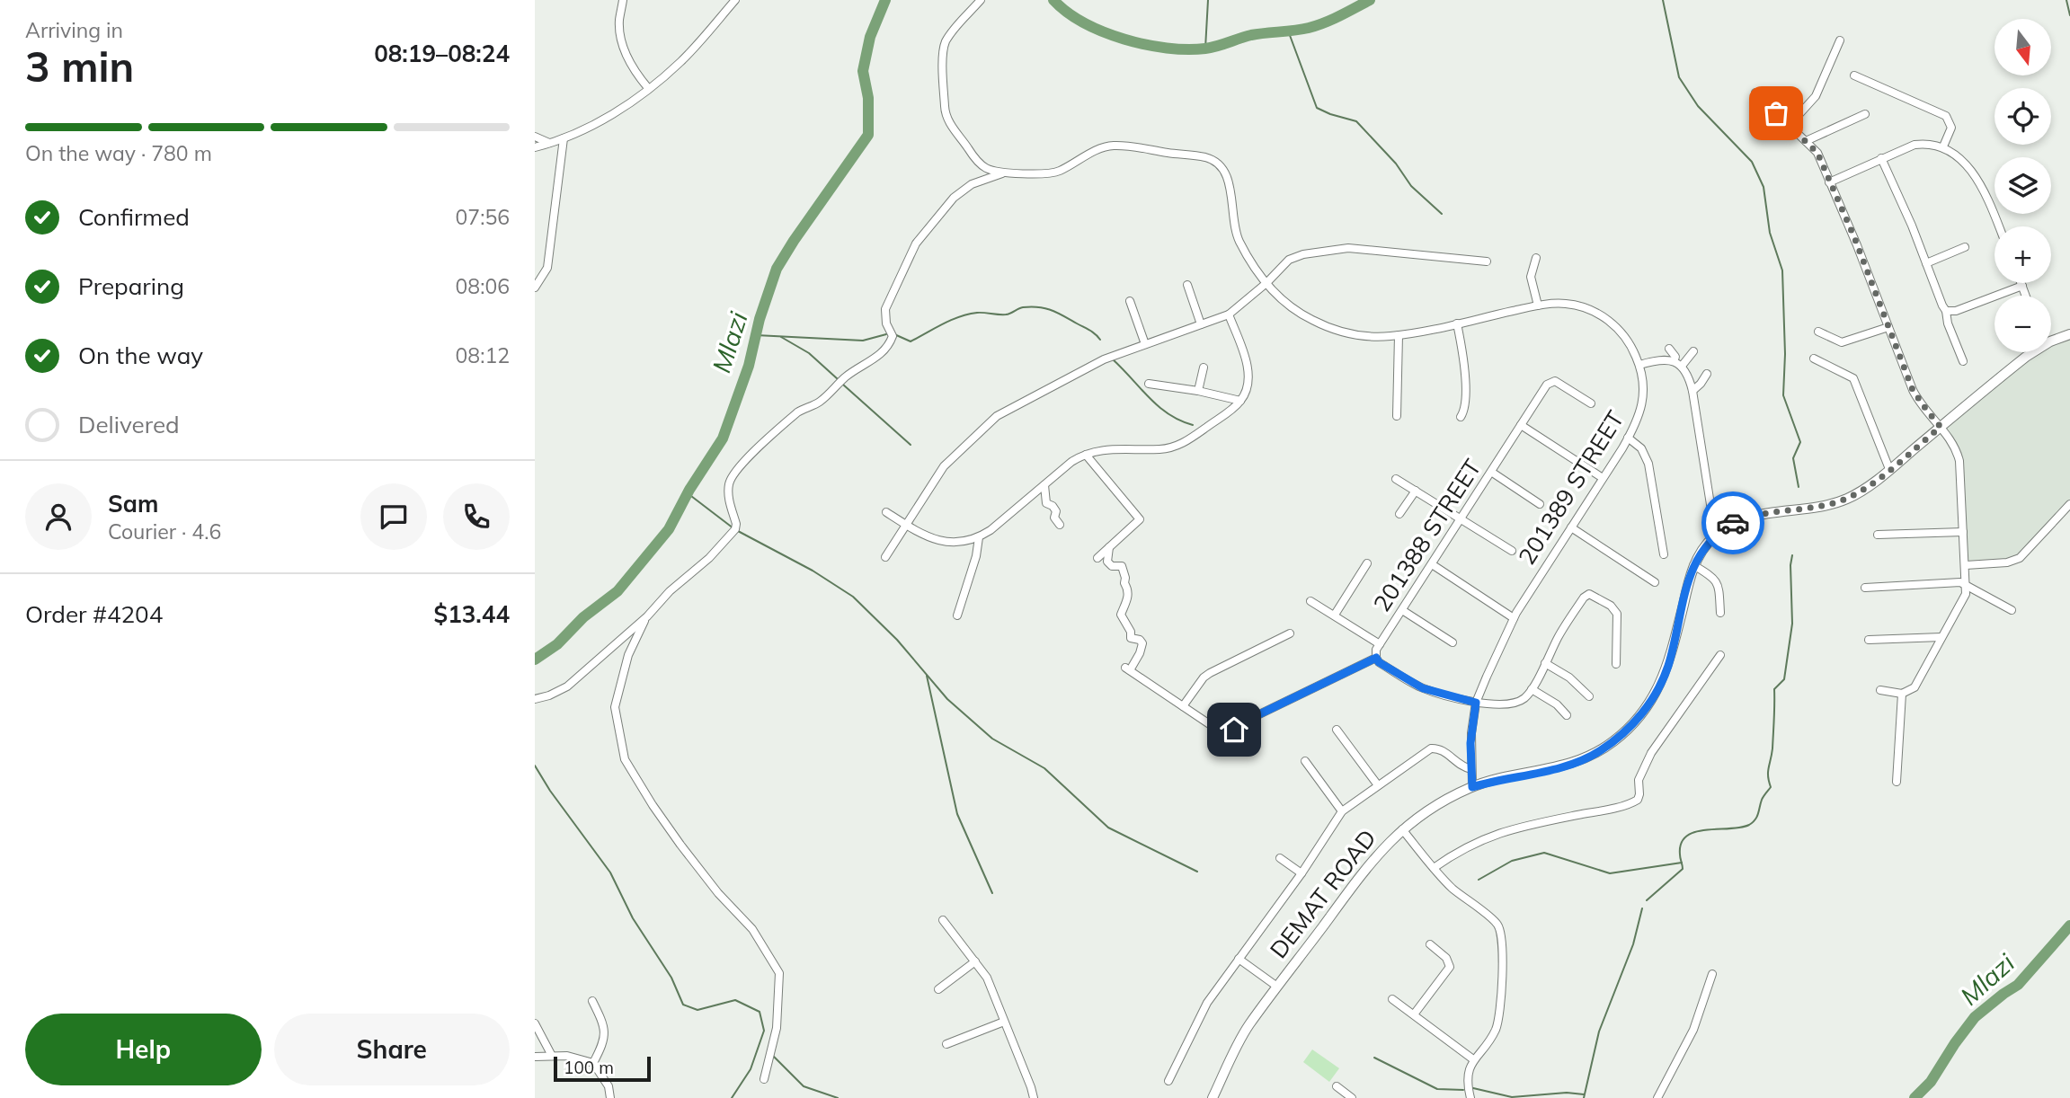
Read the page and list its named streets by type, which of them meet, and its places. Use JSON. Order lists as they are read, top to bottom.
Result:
{
  "streets": {
    "street": ["201389 STREET", "201388 STREET", "DEMAT ROAD"]
  },
  "crossings": [
    ["201389 STREET", "DEMAT ROAD"]
  ],
  "water": ["Mlazi"],
  "scale_bar": "100 m",
  "north": "bottom",
  "page": {
    "heading": ["3 min", "Arriving in", "08:19–08:24"],
    "panel": [
      "Sam",
      "Courier · 4.6",
      "Order #4204",
      "$13.44"
    ],
    "map_buttons": ["+", "−"],
    "bar": "On the way · 780 m",
    "list": [
      ["Confirmed", "07:56"],
      ["Preparing", "08:06"],
      ["On the way", "08:12"],
      "Delivered"
    ],
    "buttons": ["Help", "Share"],
    "scale": "100 m"
  }
}
